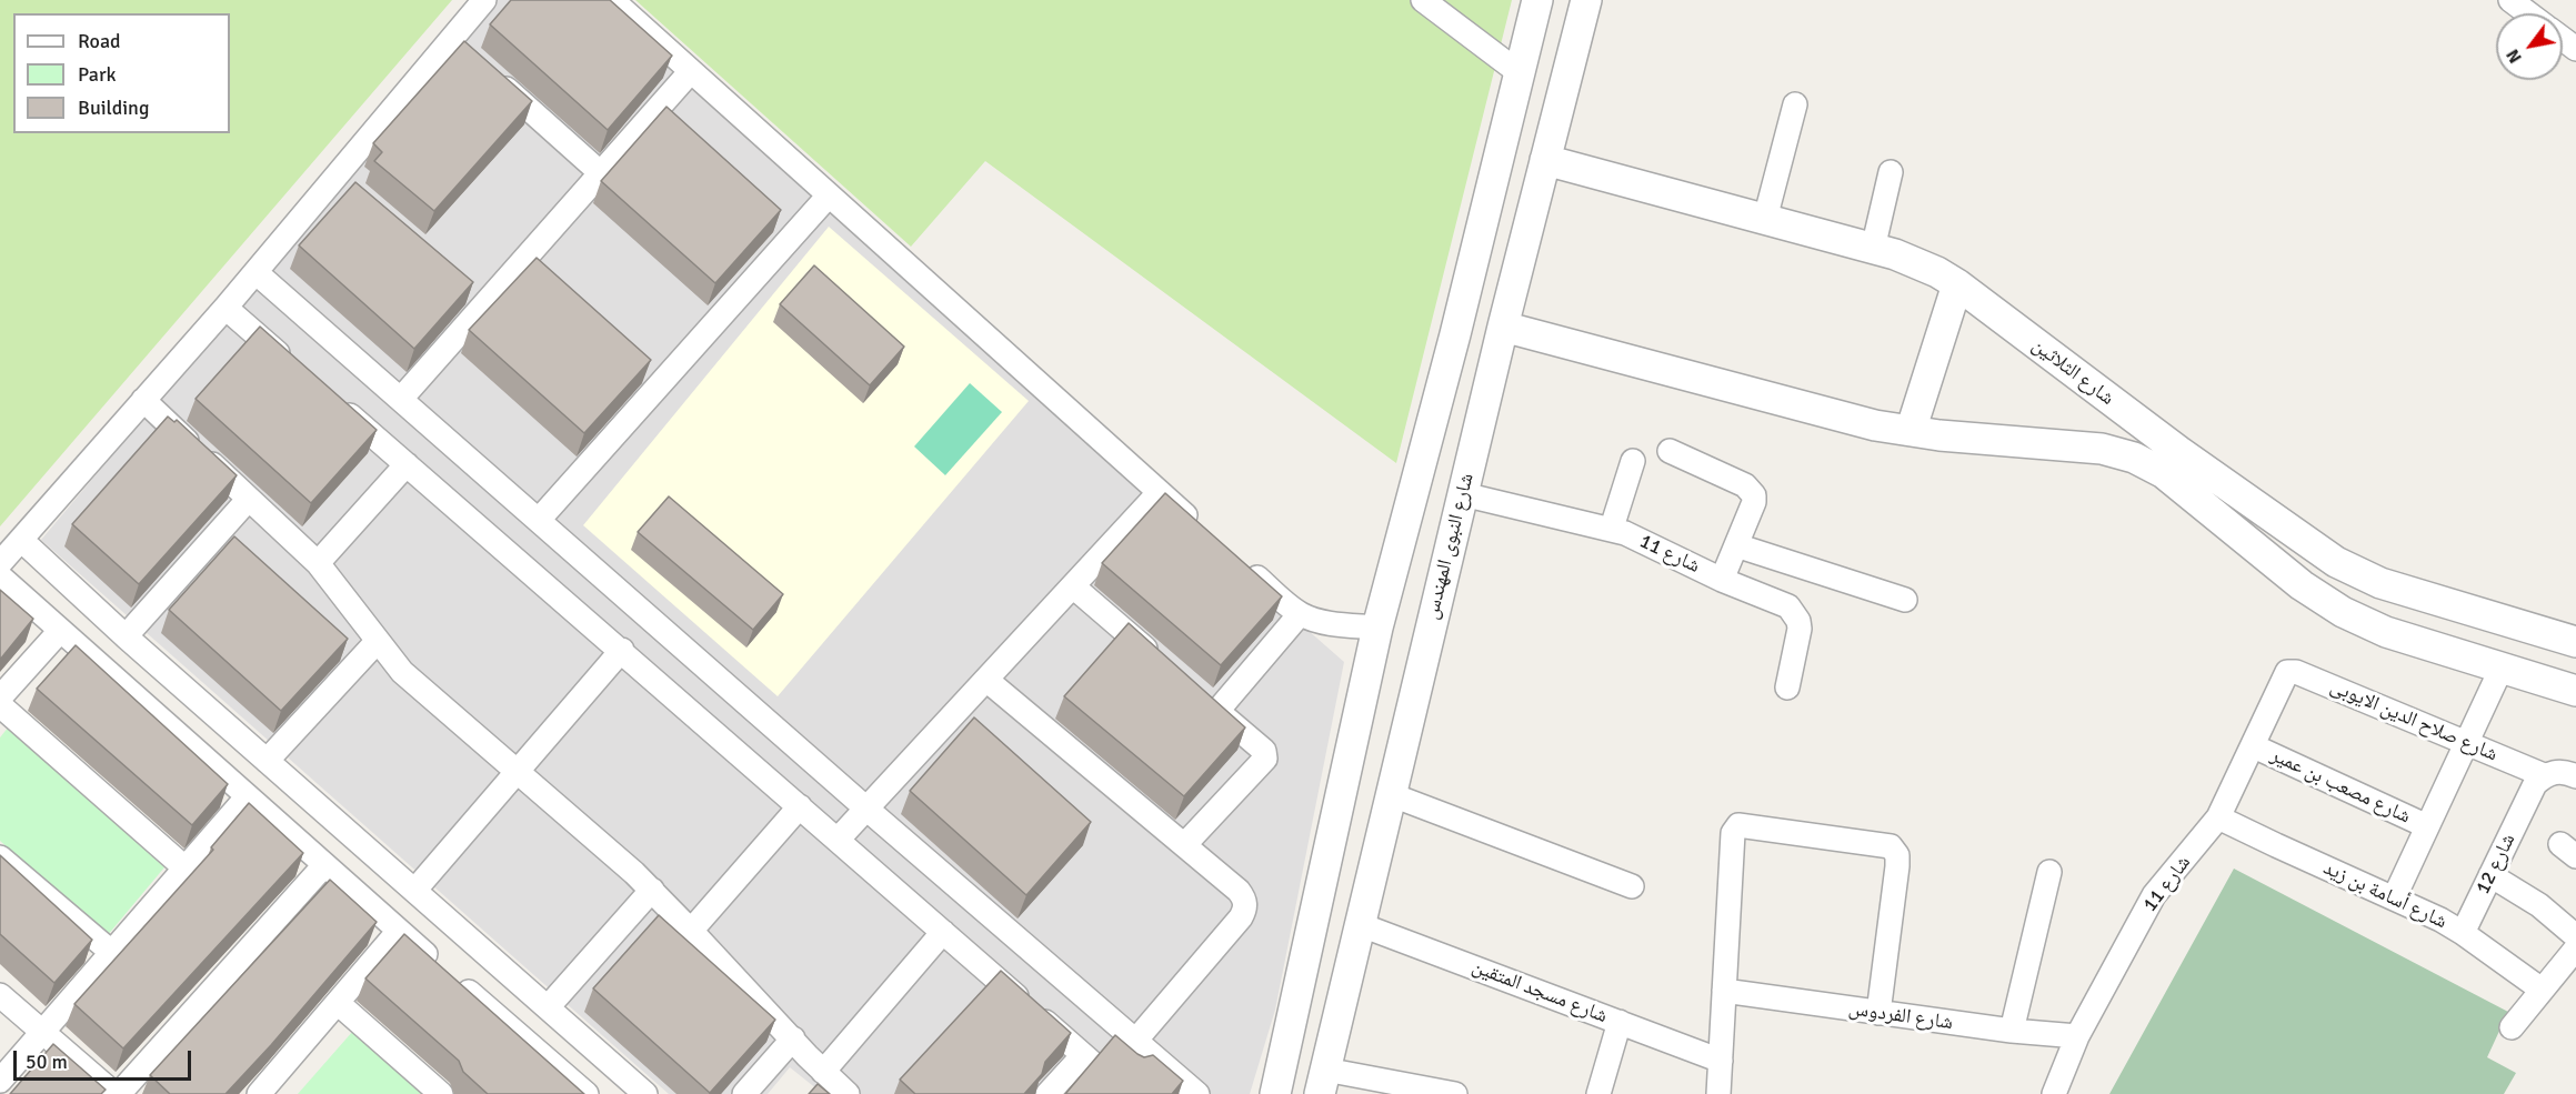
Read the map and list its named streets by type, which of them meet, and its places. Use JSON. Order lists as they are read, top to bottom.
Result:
{
  "streets": {
    "street": [
      "شارع الثلاثين",
      "شارع النبوى المهندس",
      "شارع 11",
      "شارع صلاح الدين الايوبى",
      "شارع مصعب بن عمير",
      "شارع 12",
      "شارع أسامة بن زيد",
      "شارع مسجد المتقين",
      "شارع الفردوس"
    ]
  },
  "crossings": [
    ["شارع الثلاثين", "شارع النبوى المهندس"],
    ["شارع النبوى المهندس", "شارع 11"],
    ["شارع النبوى المهندس", "شارع مسجد المتقين"],
    ["شارع 11", "شارع صلاح الدين الايوبى"],
    ["شارع 11", "شارع مصعب بن عمير"],
    ["شارع 11", "شارع أسامة بن زيد"],
    ["شارع 11", "شارع الفردوس"],
    ["شارع صلاح الدين الايوبى", "شارع 12"],
    ["شارع 12", "شارع أسامة بن زيد"]
  ],
  "legend": ["Road", "Park", "Building"],
  "scale_bar": "50 m",
  "north": "bottom left"
}
